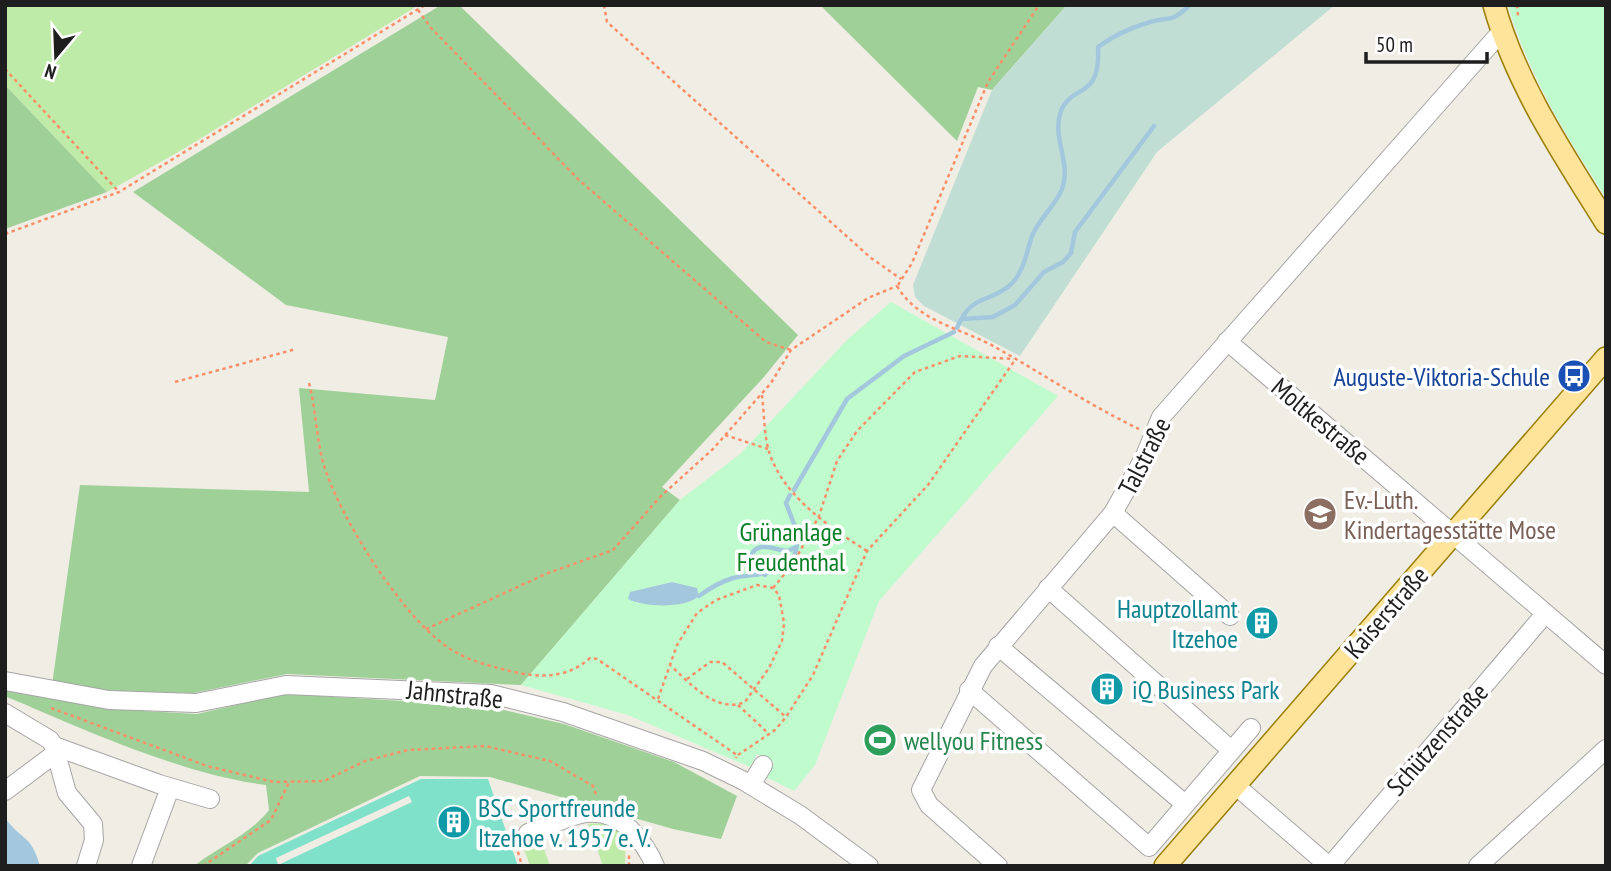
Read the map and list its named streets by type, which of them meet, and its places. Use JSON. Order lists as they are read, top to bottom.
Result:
{
  "streets": {
    "main road": ["Kaiserstraße"],
    "street": [
      "Moltkestraße",
      "Talstraße",
      "Jahnstraße",
      "Schützenstraße"
    ]
  },
  "crossings": [
    ["Moltkestraße", "Talstraße"],
    ["Moltkestraße", "Kaiserstraße"],
    ["Moltkestraße", "Schützenstraße"]
  ],
  "parks": ["Grünanlage Freudenthal"],
  "places": {
    "bus stop": ["Auguste-Viktoria-Schule"],
    "school or university": ["Ev.-Luth. Kindertagesstätte Mose"],
    "building": ["Hauptzollamt Itzehoe", "iQ Business Park", "BSC Sportfreunde Itzehoe v. 1957 e. V."],
    "sports": ["wellyou Fitness"]
  },
  "scale_bar": "50 m",
  "north": "bottom"
}
